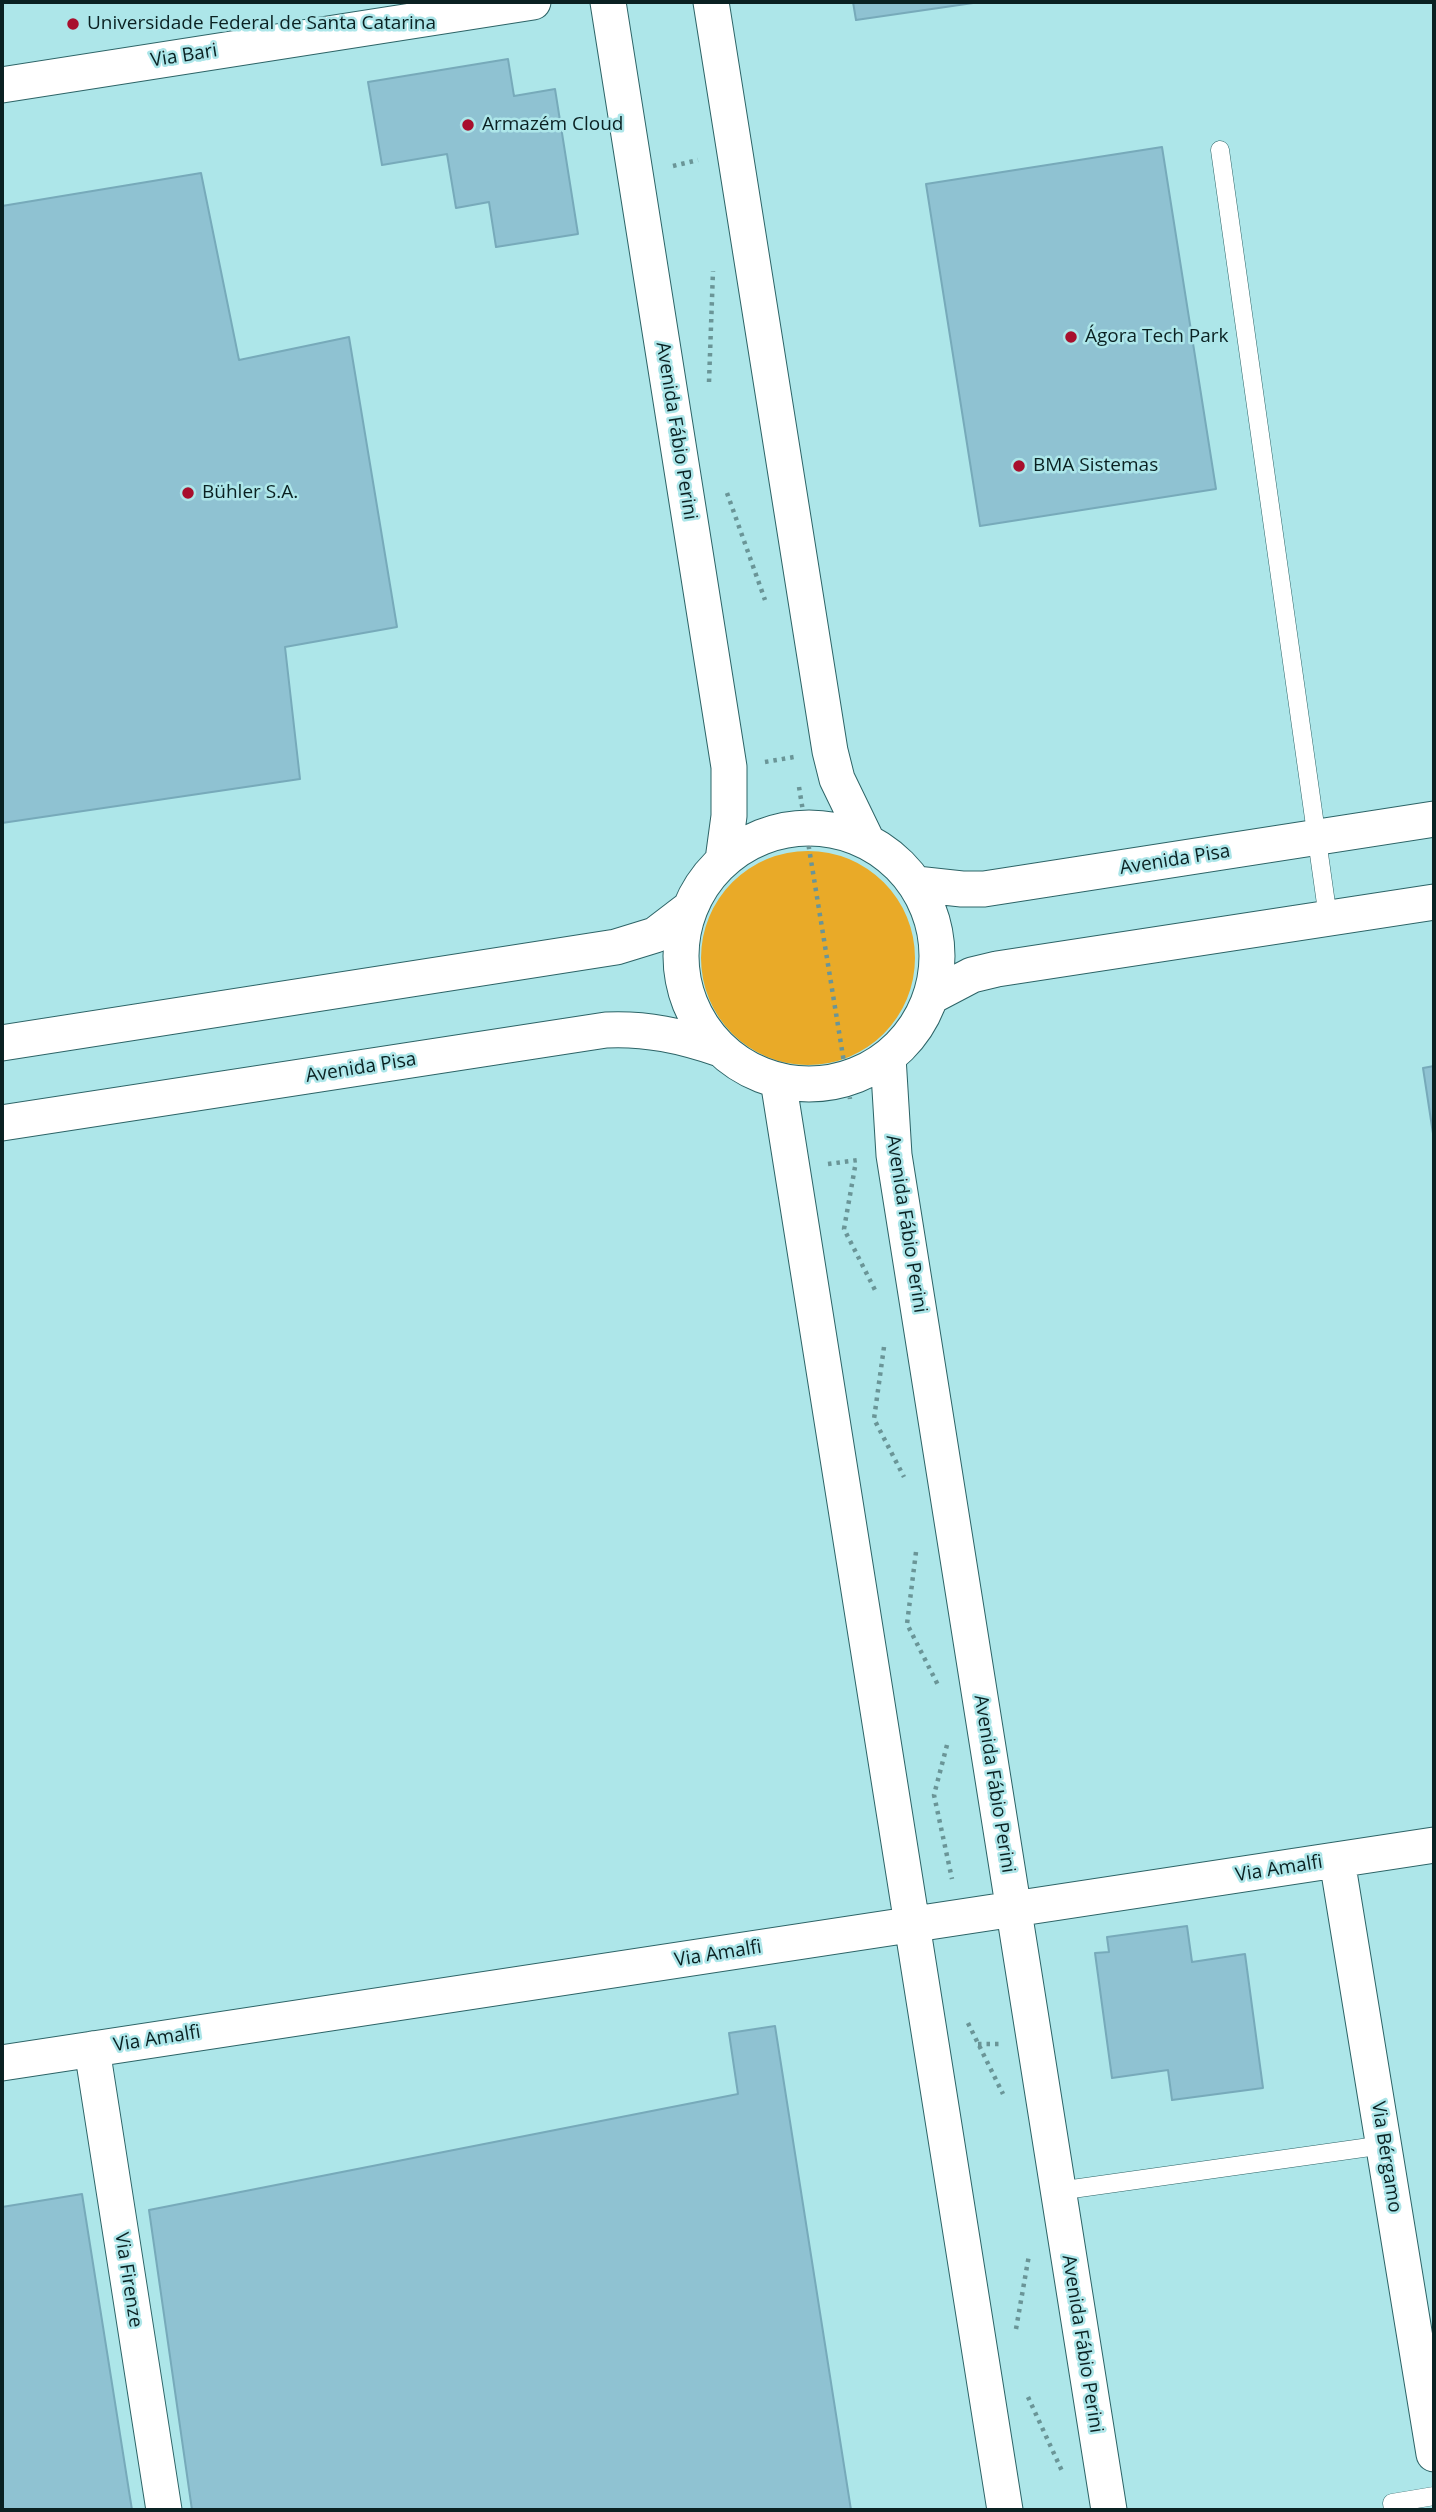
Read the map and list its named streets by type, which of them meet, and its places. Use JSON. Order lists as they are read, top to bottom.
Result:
{
  "streets": {
    "street": [
      "Via Bari",
      "Avenida Fábio Perini",
      "Avenida Pisa",
      "Via Amalfi",
      "Via Bérgamo",
      "Via Firenze"
    ]
  },
  "crossings": [
    ["Avenida Fábio Perini", "Via Amalfi"],
    ["Via Amalfi", "Via Bérgamo"],
    ["Via Amalfi", "Via Firenze"]
  ],
  "places": [
    "Universidade Federal de Santa Catarina",
    "Armazém Cloud",
    "Ágora Tech Park",
    "BMA Sistemas",
    "Bühler S.A."
  ]
}
